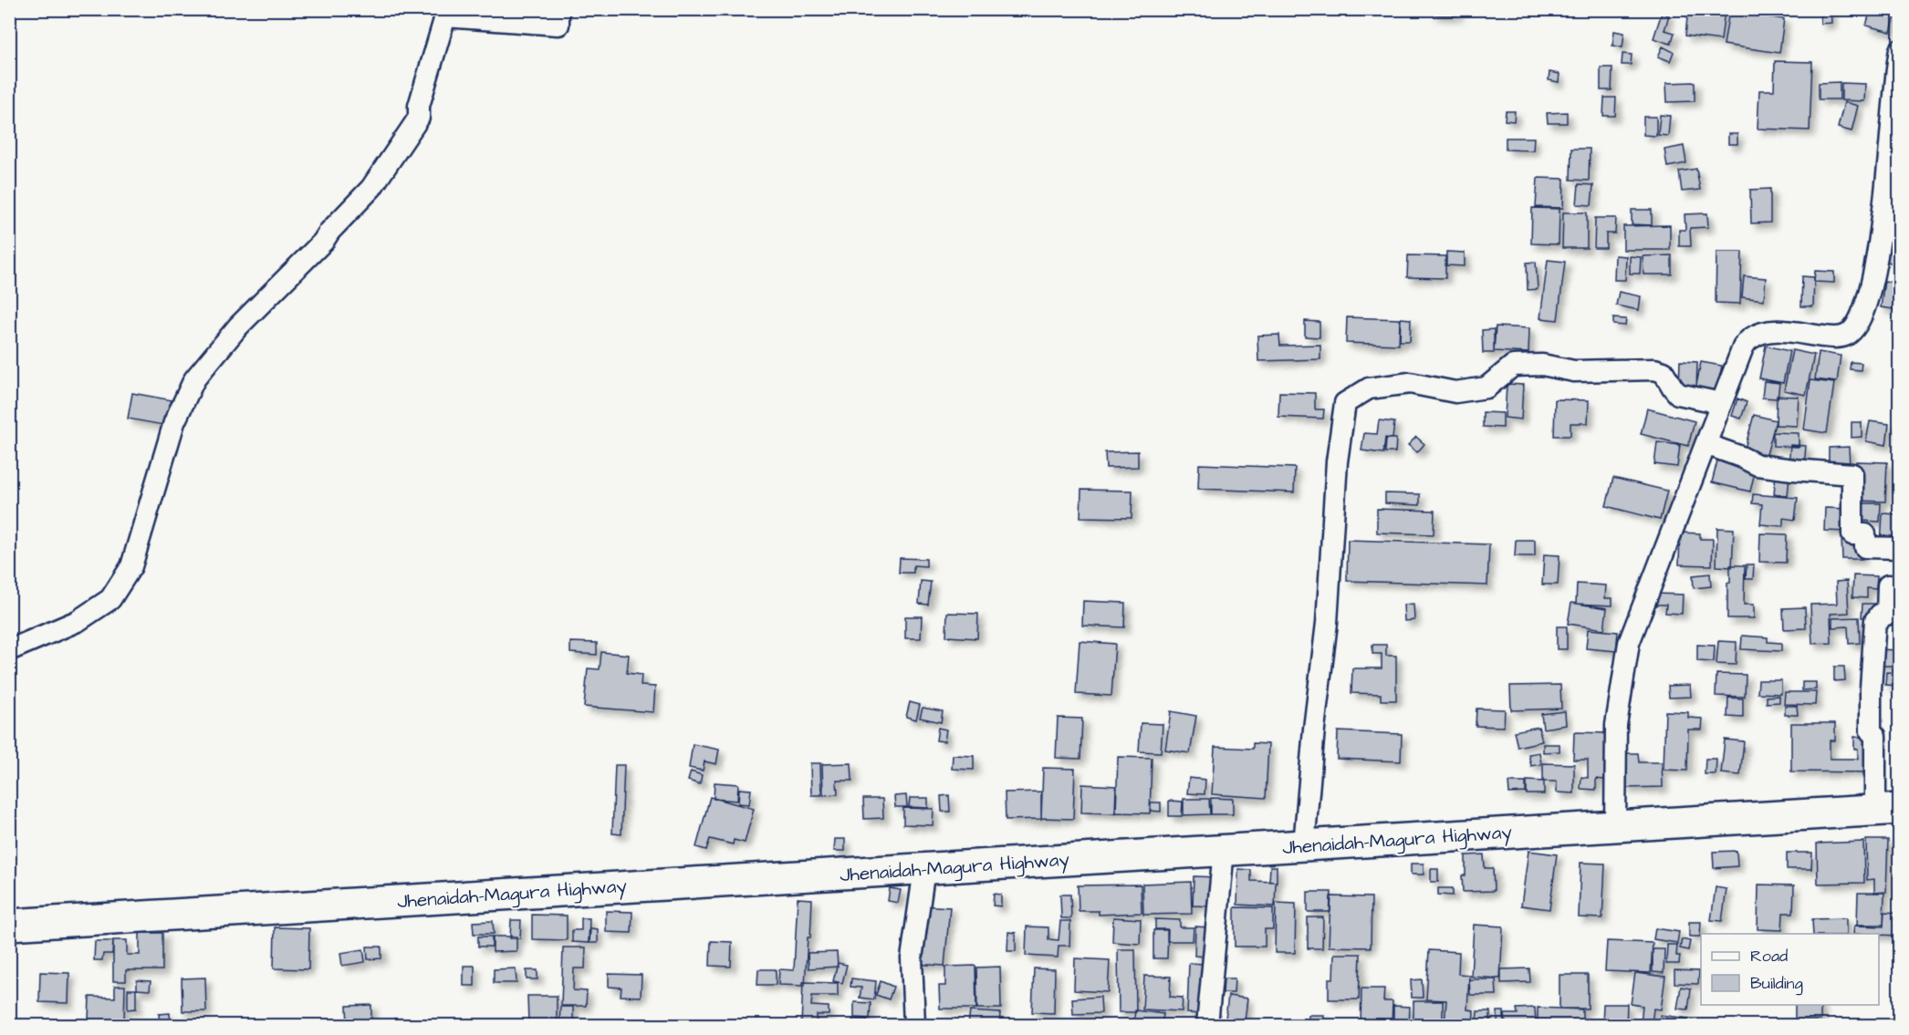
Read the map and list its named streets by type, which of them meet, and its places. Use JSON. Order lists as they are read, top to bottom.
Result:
{
  "streets": {
    "highway": ["Jhenaidah-Magura Highway"]
  },
  "legend": ["Road", "Building"]
}
